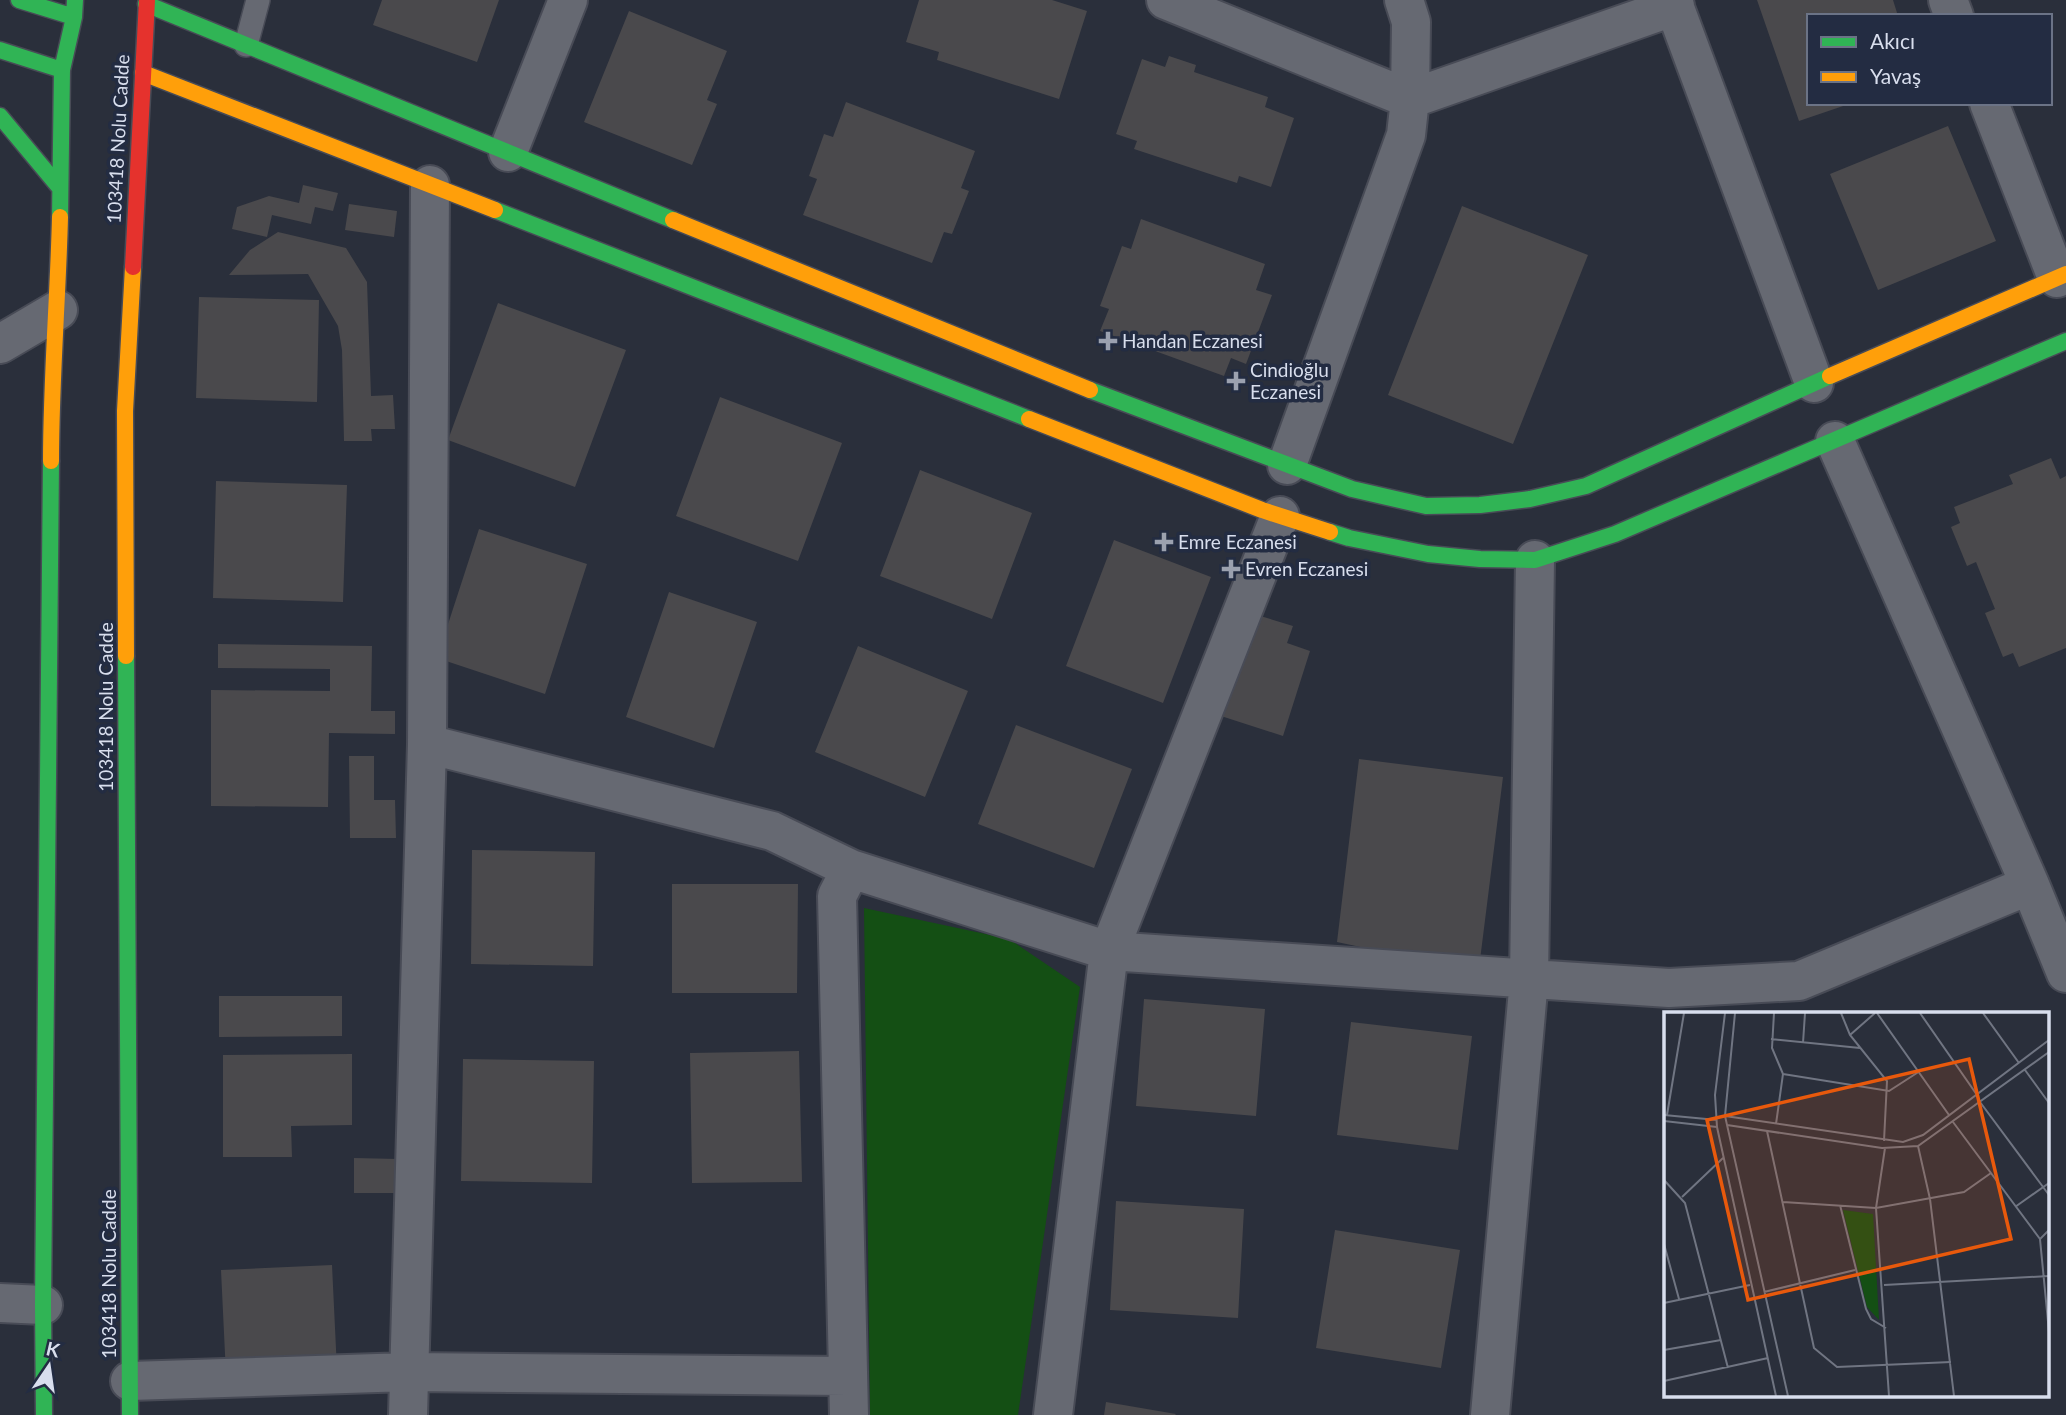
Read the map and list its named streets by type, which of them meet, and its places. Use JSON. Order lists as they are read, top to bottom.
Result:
{
  "streets": {
    "street": ["103418 Nolu Cadde"]
  },
  "places": {
    "health": [
      "Handan Eczanesi",
      "Cindioğlu Eczanesi",
      "Emre Eczanesi",
      "Evren Eczanesi"
    ]
  },
  "legend": ["Akıcı", "Yavaş"],
  "north": "top"
}
